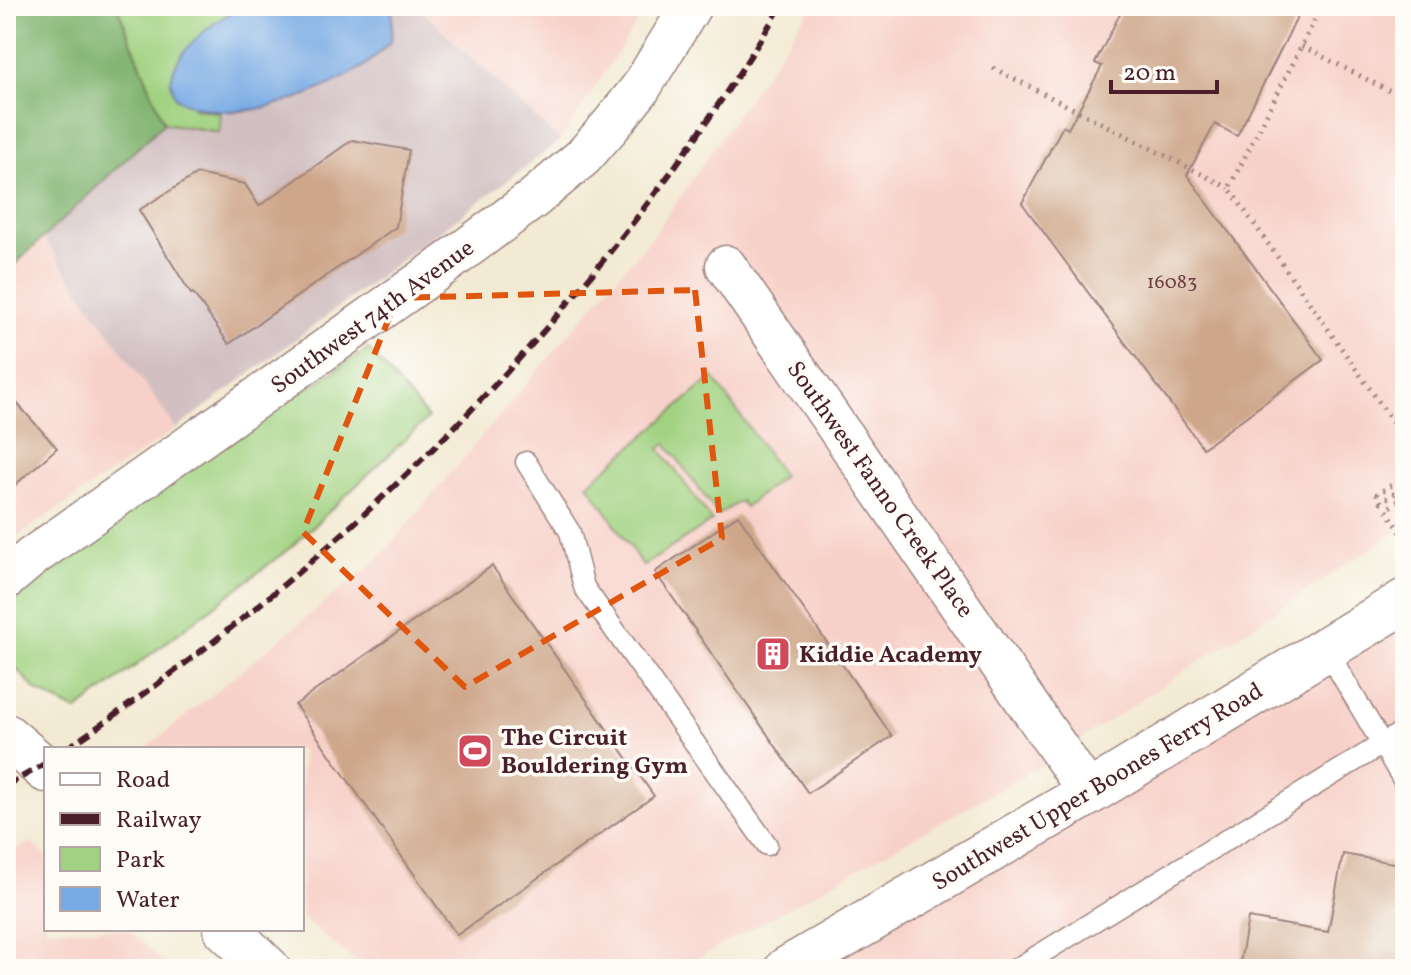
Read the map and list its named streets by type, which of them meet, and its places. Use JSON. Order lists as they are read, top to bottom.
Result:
{
  "streets": {
    "main road": ["Southwest Upper Boones Ferry Road"],
    "street": ["Southwest 74th Avenue", "Southwest Fanno Creek Place"]
  },
  "crossings": [
    ["Southwest Fanno Creek Place", "Southwest Upper Boones Ferry Road"]
  ],
  "places": {
    "building": ["Kiddie Academy"],
    "sports": ["The Circuit Bouldering Gym"]
  },
  "house_numbers": ["16083"],
  "legend": [
    "Road",
    "Railway",
    "Park",
    "Water"
  ],
  "scale_bar": "20 m"
}
